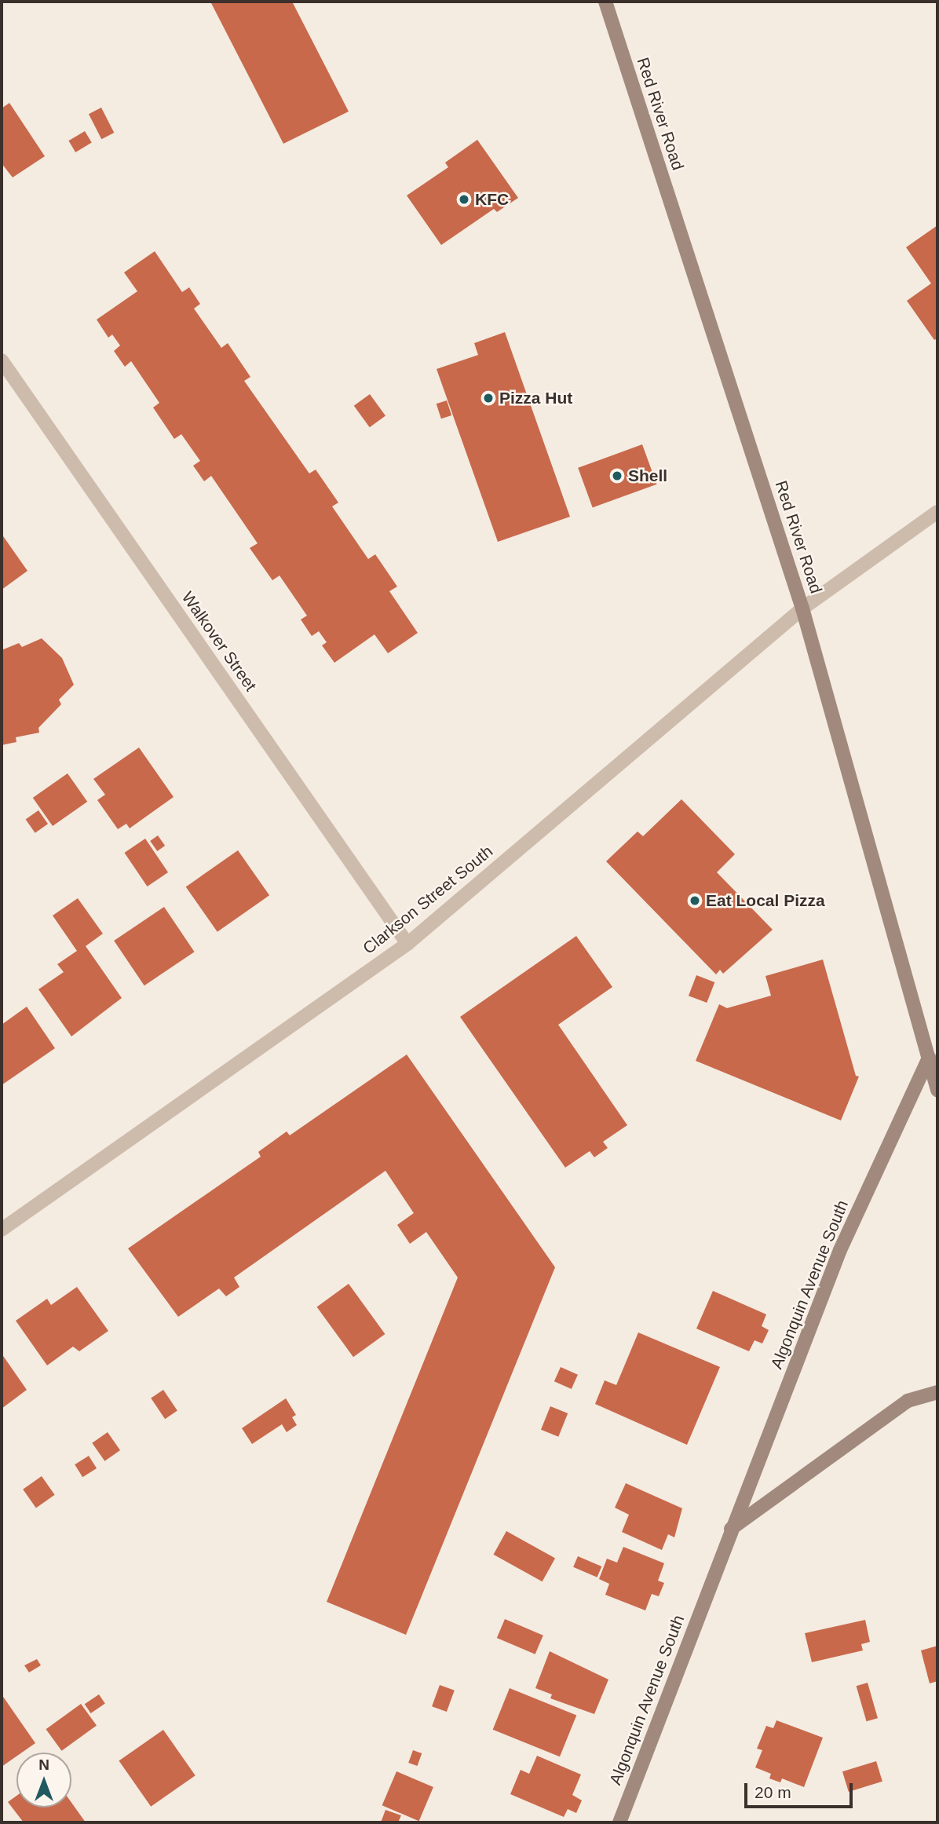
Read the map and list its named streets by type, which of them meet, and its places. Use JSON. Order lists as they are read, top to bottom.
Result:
{
  "streets": {
    "main road": ["Red River Road", "Algonquin Avenue South"],
    "street": ["Walkover Street", "Clarkson Street South"]
  },
  "crossings": [
    ["Red River Road", "Clarkson Street South"],
    ["Red River Road", "Algonquin Avenue South"],
    ["Walkover Street", "Clarkson Street South"]
  ],
  "places": [
    "KFC",
    "Pizza Hut",
    "Shell",
    "Eat Local Pizza"
  ],
  "scale_bar": "20 m",
  "north": "top"
}
